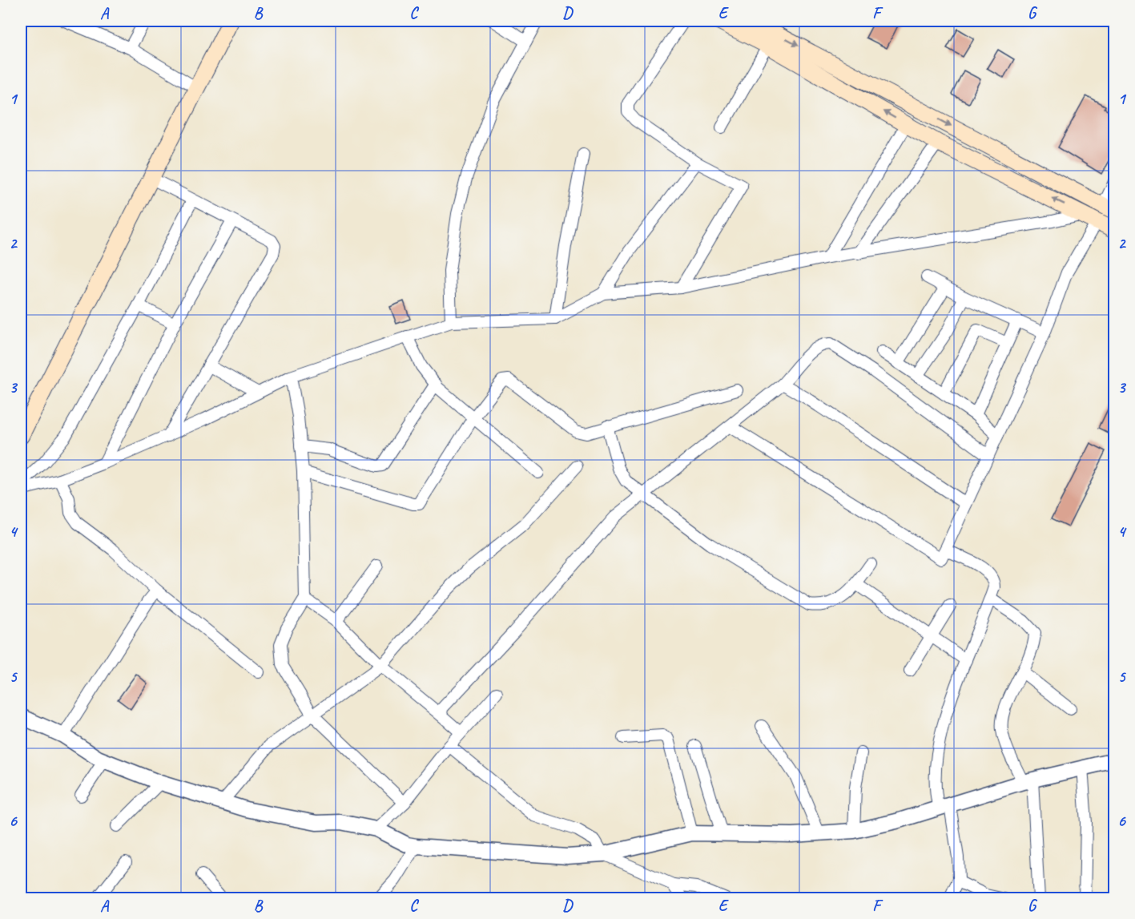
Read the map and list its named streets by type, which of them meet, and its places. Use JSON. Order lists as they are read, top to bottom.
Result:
{
  "grid": {
    "columns": [
      "A",
      "B",
      "C",
      "D",
      "E",
      "F",
      "G"
    ],
    "rows": [
      "1",
      "2",
      "3",
      "4",
      "5",
      "6"
    ]
  }
}
